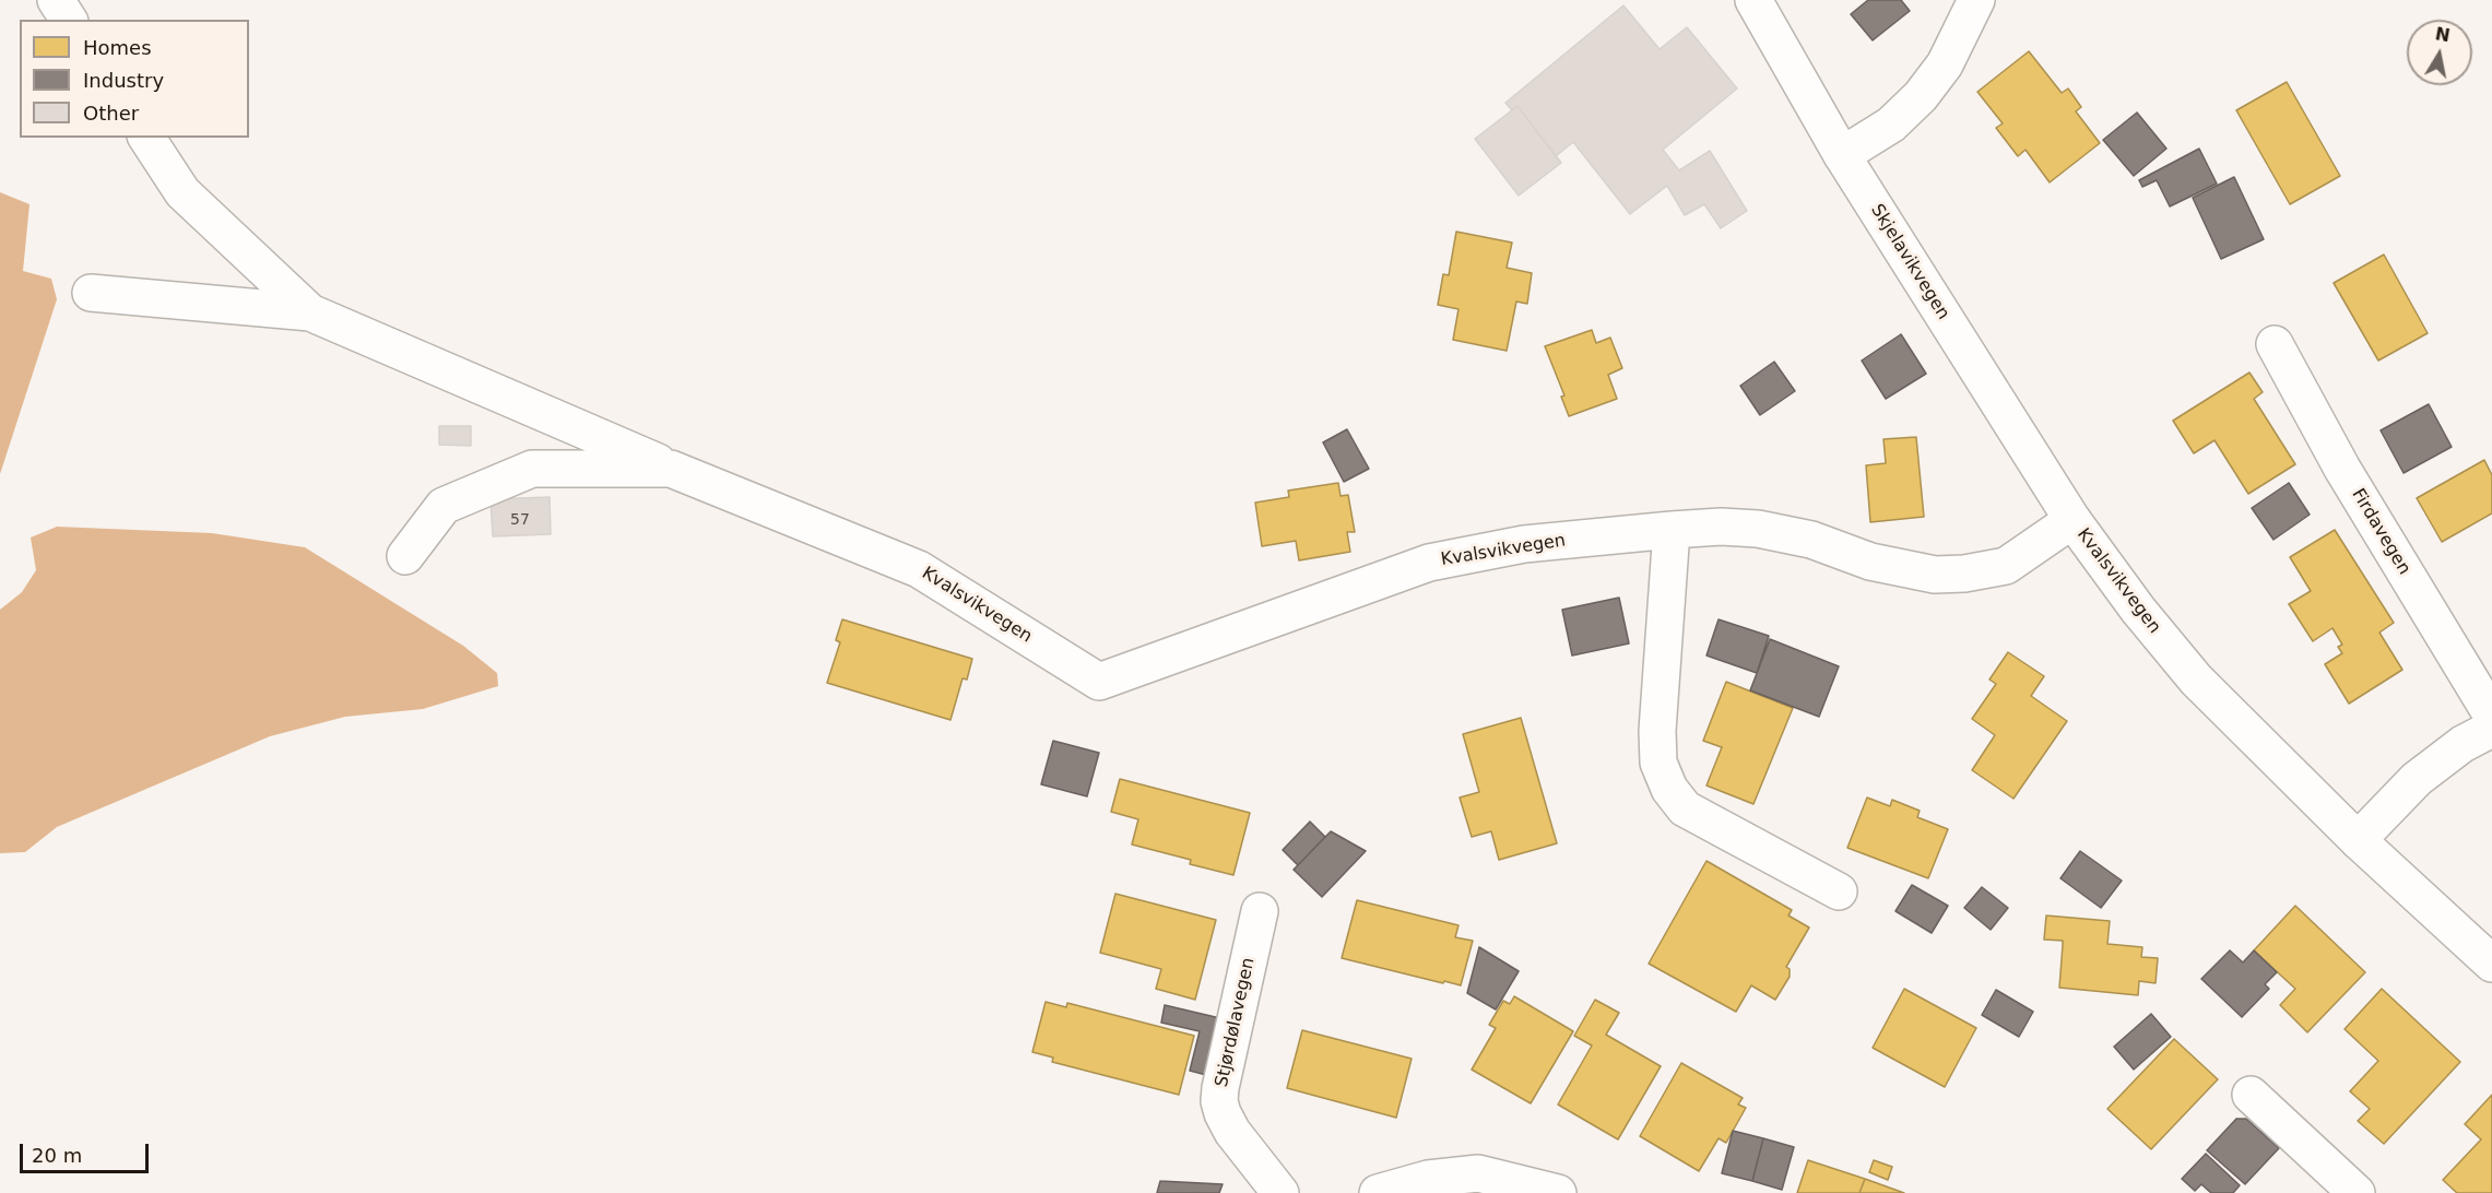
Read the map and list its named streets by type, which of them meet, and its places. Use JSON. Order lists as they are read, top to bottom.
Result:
{
  "streets": {
    "street": [
      "Skjelavikvegen",
      "Firdavegen",
      "Kvalsvikvegen",
      "Stjørdølavegen"
    ]
  },
  "crossings": [
    ["Skjelavikvegen", "Kvalsvikvegen"]
  ],
  "house_numbers": ["57"],
  "legend": ["Homes", "Industry", "Other"],
  "scale_bar": "20 m",
  "north": "top"
}
